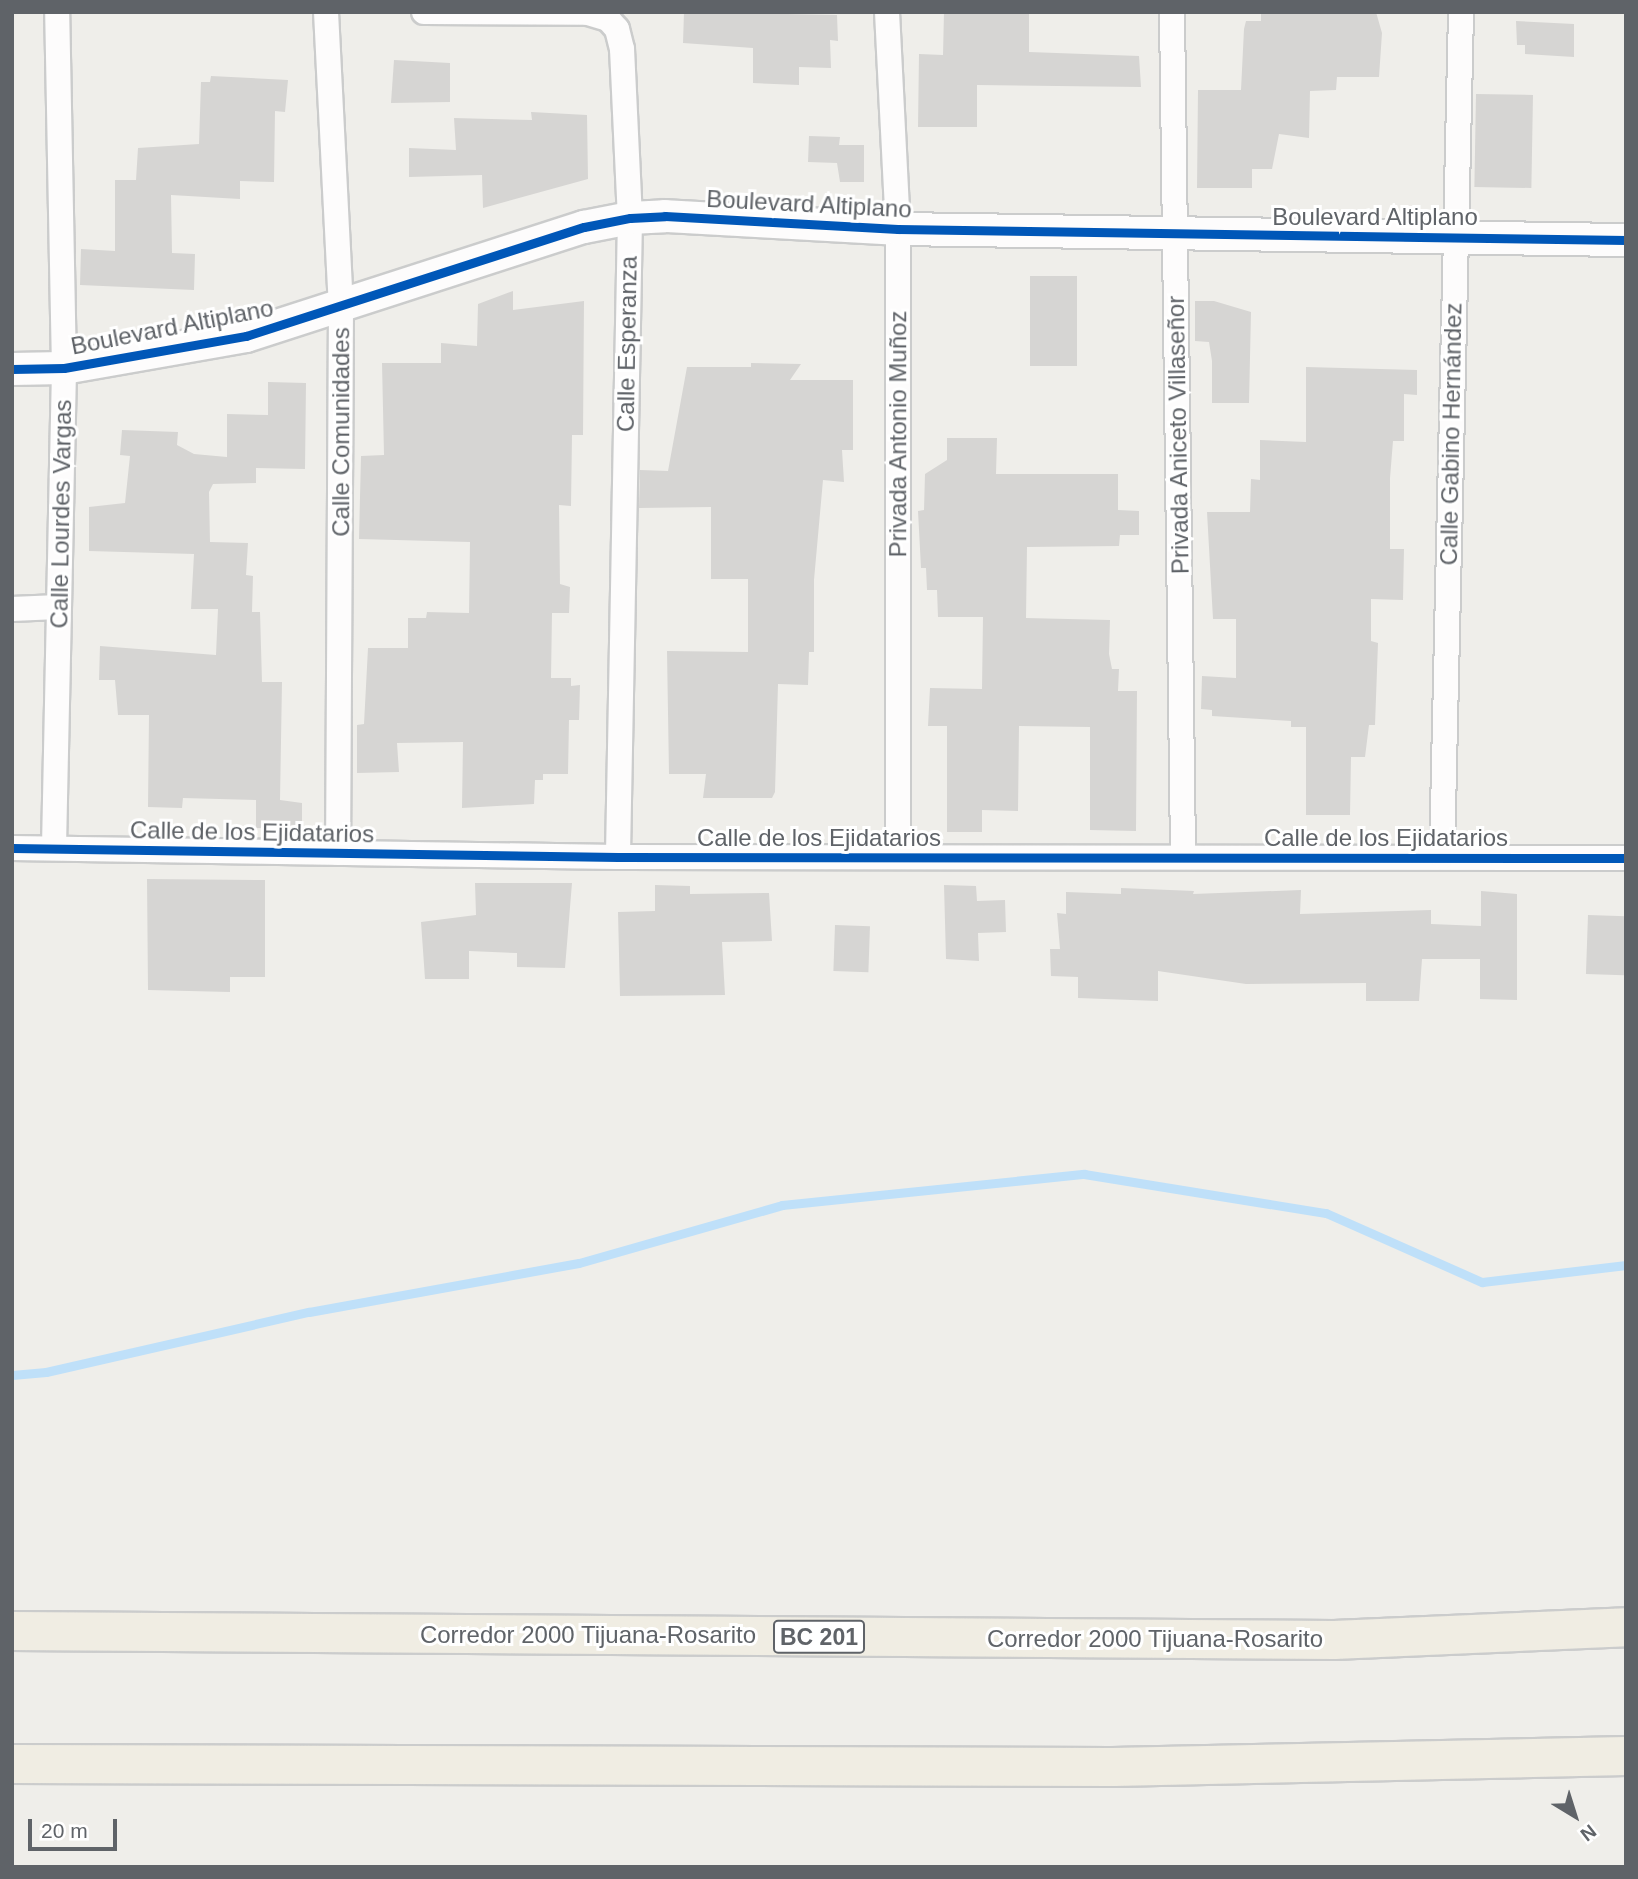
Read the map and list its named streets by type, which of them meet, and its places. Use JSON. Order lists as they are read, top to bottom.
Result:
{
  "streets": {
    "highway": ["Corredor 2000 Tijuana-Rosarito", "BC 201"],
    "street": [
      "Boulevard Altiplano",
      "Calle Esperanza",
      "Calle Comunidades",
      "Privada Antonio Muñoz",
      "Calle Gabino Hernández",
      "Privada Aniceto Villaseñor",
      "Calle Lourdes Vargas",
      "Calle de los Ejidatarios"
    ]
  },
  "crossings": [
    ["Boulevard Altiplano", "Calle Esperanza"],
    ["Boulevard Altiplano", "Calle Comunidades"],
    ["Boulevard Altiplano", "Privada Antonio Muñoz"],
    ["Boulevard Altiplano", "Calle Gabino Hernández"],
    ["Boulevard Altiplano", "Privada Aniceto Villaseñor"],
    ["Boulevard Altiplano", "Calle Lourdes Vargas"],
    ["Calle Esperanza", "Calle de los Ejidatarios"],
    ["Calle Comunidades", "Calle de los Ejidatarios"],
    ["Privada Antonio Muñoz", "Calle de los Ejidatarios"],
    ["Calle Gabino Hernández", "Calle de los Ejidatarios"],
    ["Privada Aniceto Villaseñor", "Calle de los Ejidatarios"],
    ["Calle Lourdes Vargas", "Calle de los Ejidatarios"]
  ],
  "scale_bar": "20 m",
  "north": "bottom right"
}
